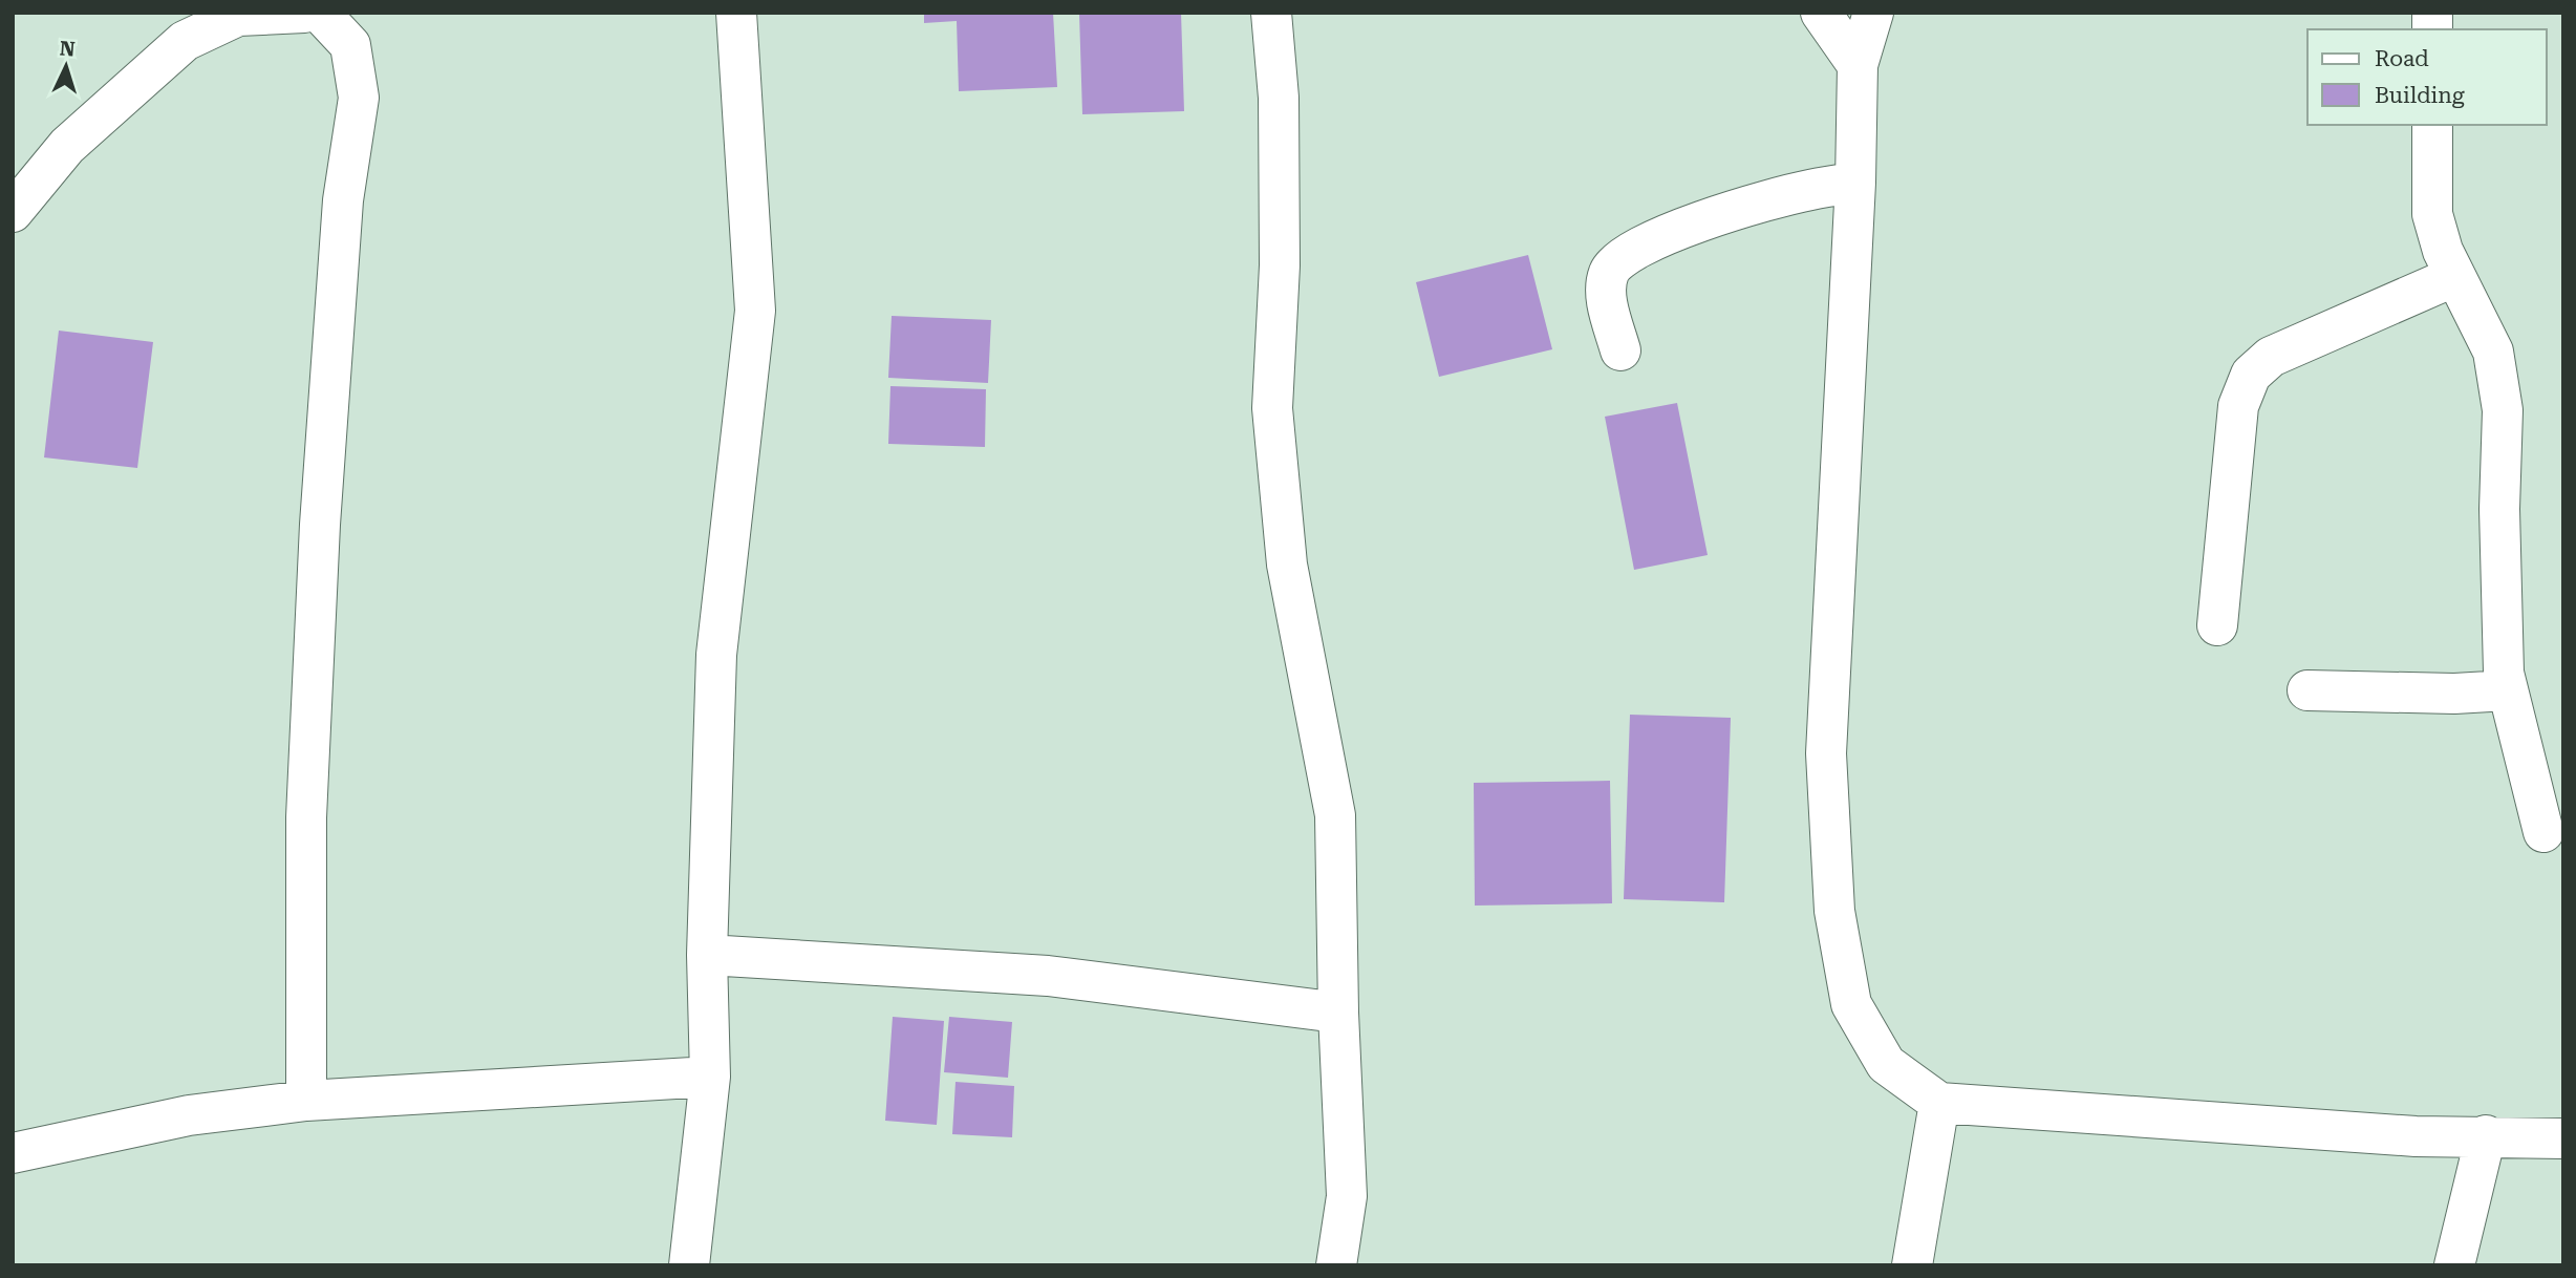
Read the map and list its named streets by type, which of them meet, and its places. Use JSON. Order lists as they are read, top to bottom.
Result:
{
  "legend": ["Road", "Building"],
  "north": "top"
}
